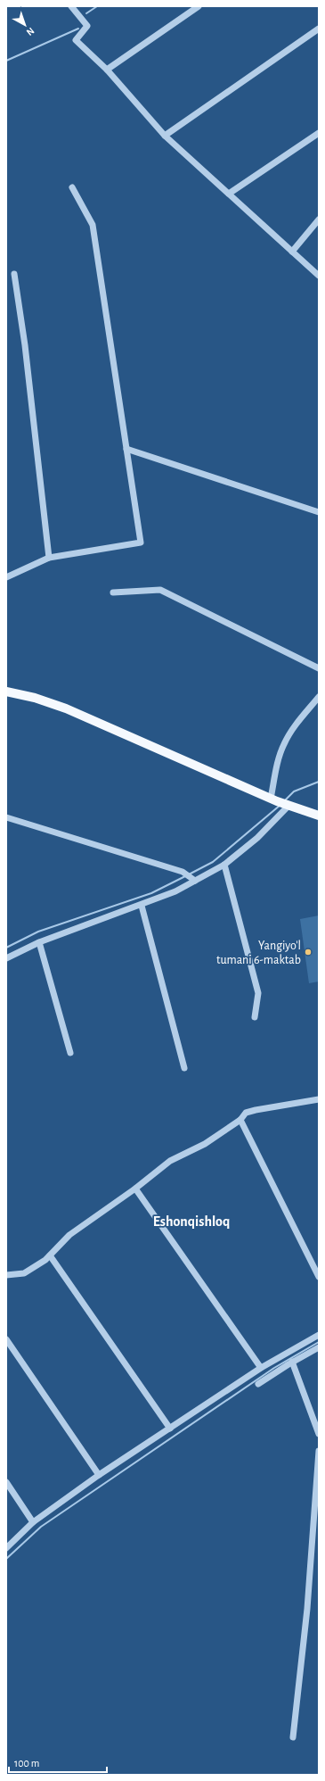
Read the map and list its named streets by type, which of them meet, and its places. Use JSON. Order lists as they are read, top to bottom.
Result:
{
  "districts": ["Eshonqishloq"],
  "places": ["Yangiyo'l tumani 6-maktab"],
  "scale_bar": "100 m",
  "north": "bottom right"
}
